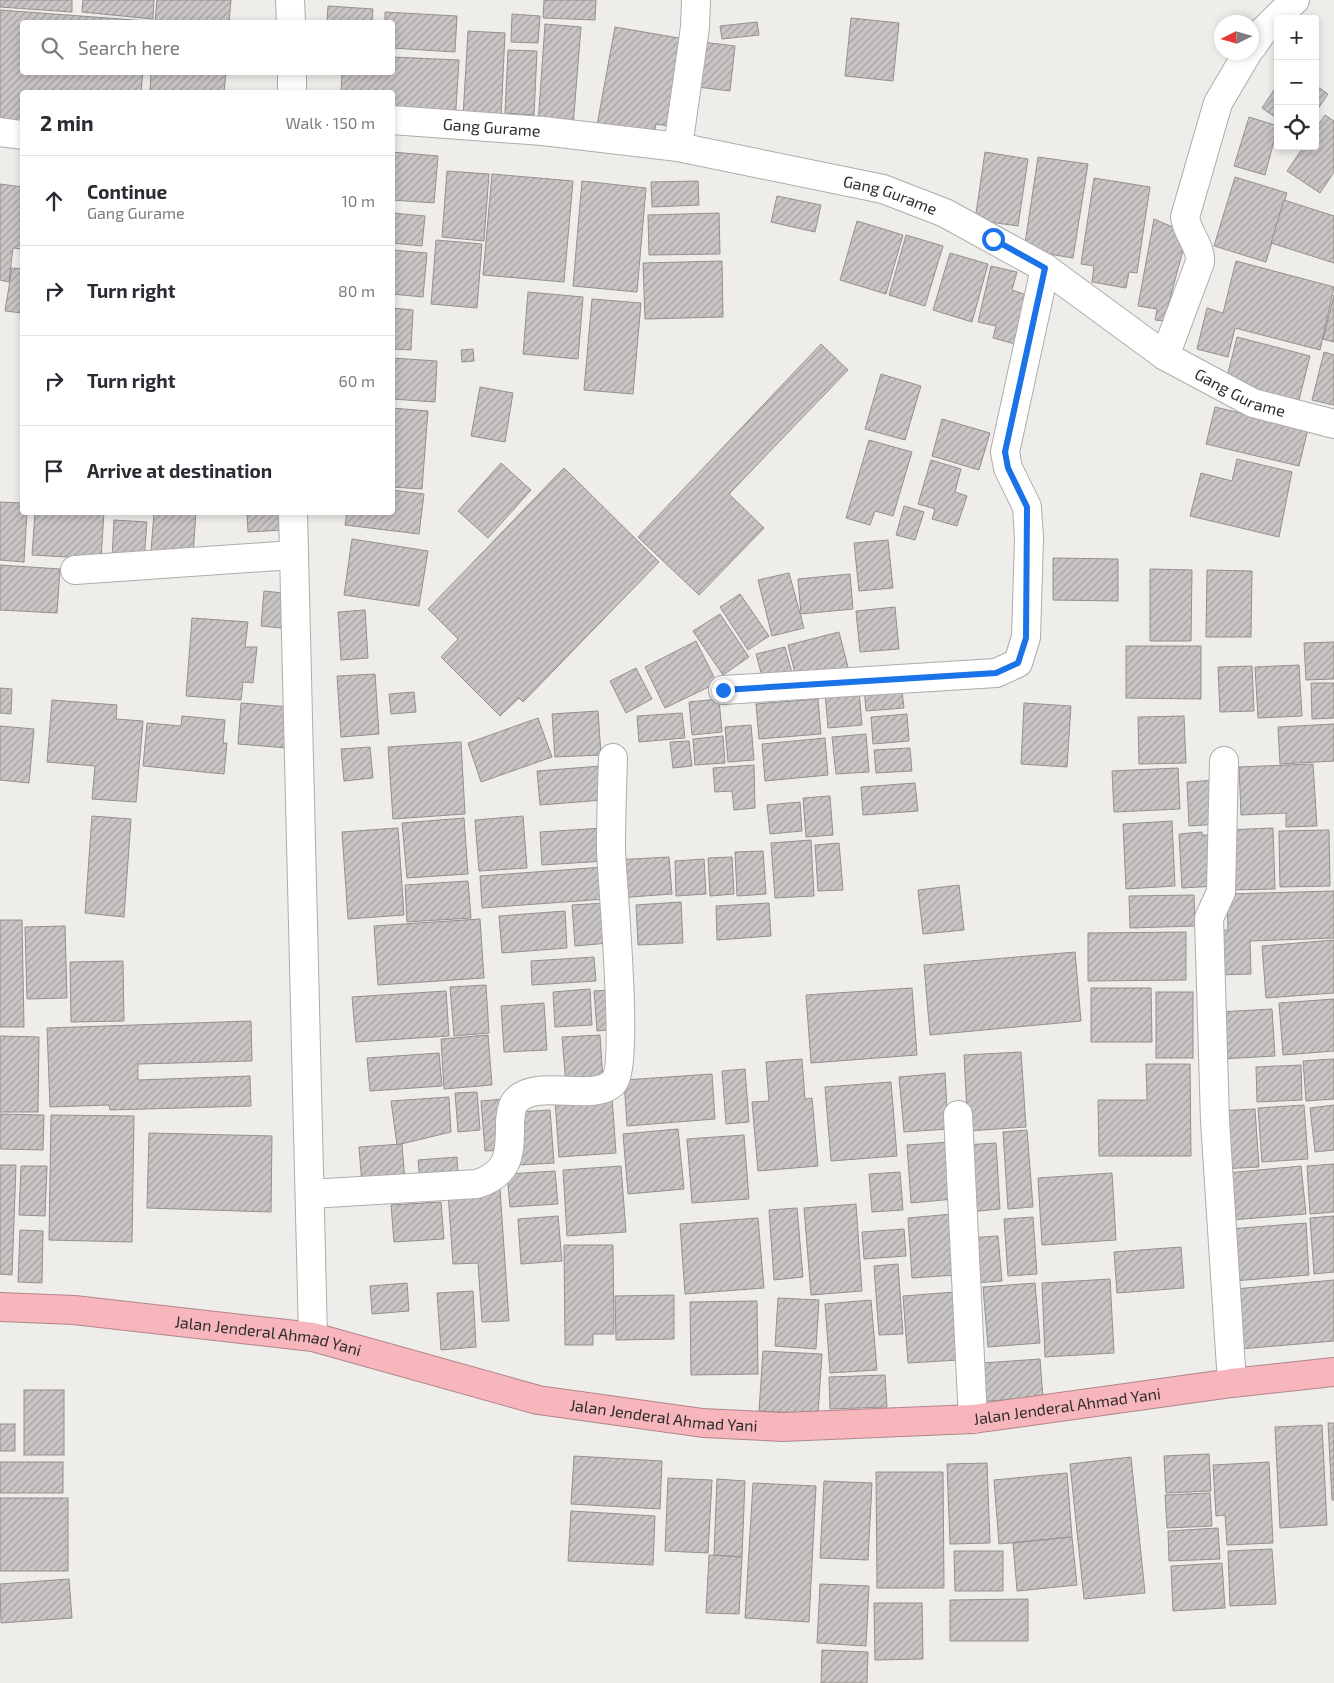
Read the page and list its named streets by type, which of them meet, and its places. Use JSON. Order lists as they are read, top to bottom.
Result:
{
  "streets": {
    "highway": ["Jalan Jenderal Ahmad Yani"],
    "street": ["Gang Gurame"]
  },
  "north": "left",
  "page": {
    "map_buttons": ["+", "−"],
    "search": "Search here",
    "heading": ["2 min", "Walk · 150 m"],
    "list": [
      ["Continue", "Gang Gurame", "10 m"],
      ["Turn right", "80 m"],
      ["Turn right", "60 m"],
      "Arrive at destination"
    ]
  }
}
